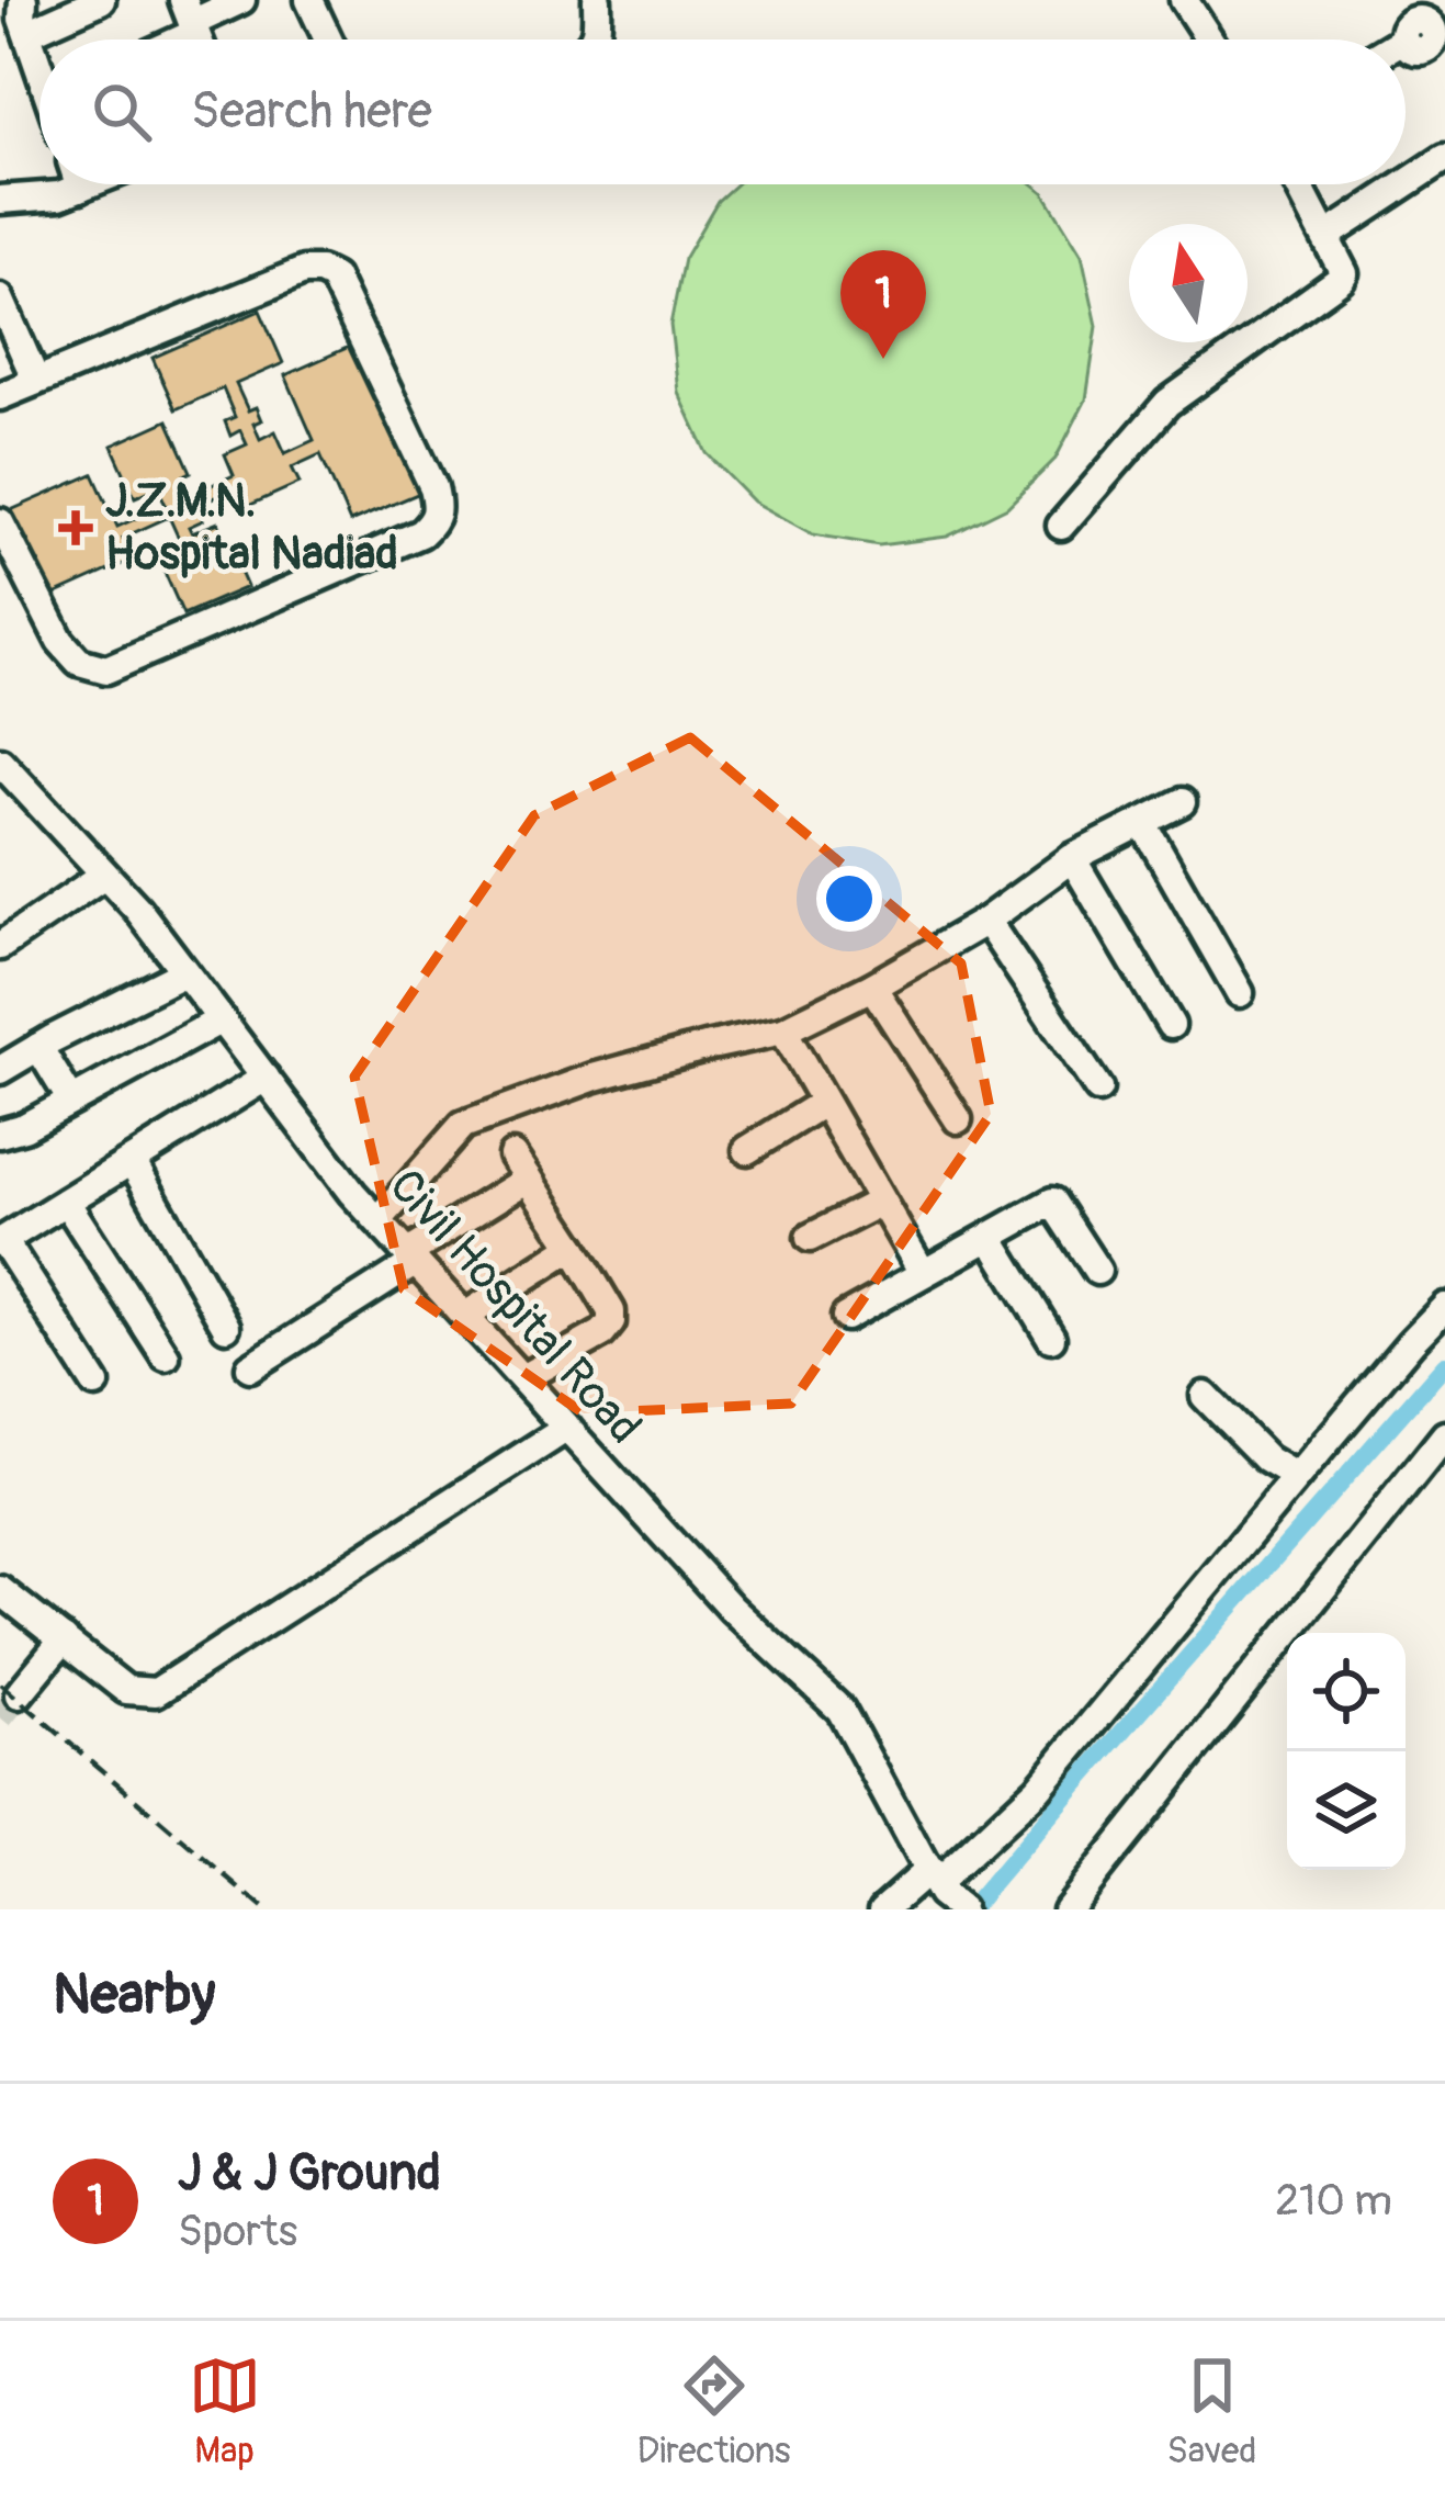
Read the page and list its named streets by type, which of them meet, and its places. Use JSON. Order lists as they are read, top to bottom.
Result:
{
  "streets": {
    "street": ["Civil Hospital Road"]
  },
  "places": {
    "health": ["J.Z.M.N. Hospital Nadiad"]
  },
  "north": "top",
  "page": {
    "search": "Search here",
    "pins": "1",
    "heading": "Nearby",
    "list": [
      {
        "mark": "1",
        "name": "J & J Ground",
        "note": "Sports",
        "value": "210 m"
      }
    ],
    "nav": ["Map", "Directions", "Saved"]
  }
}
